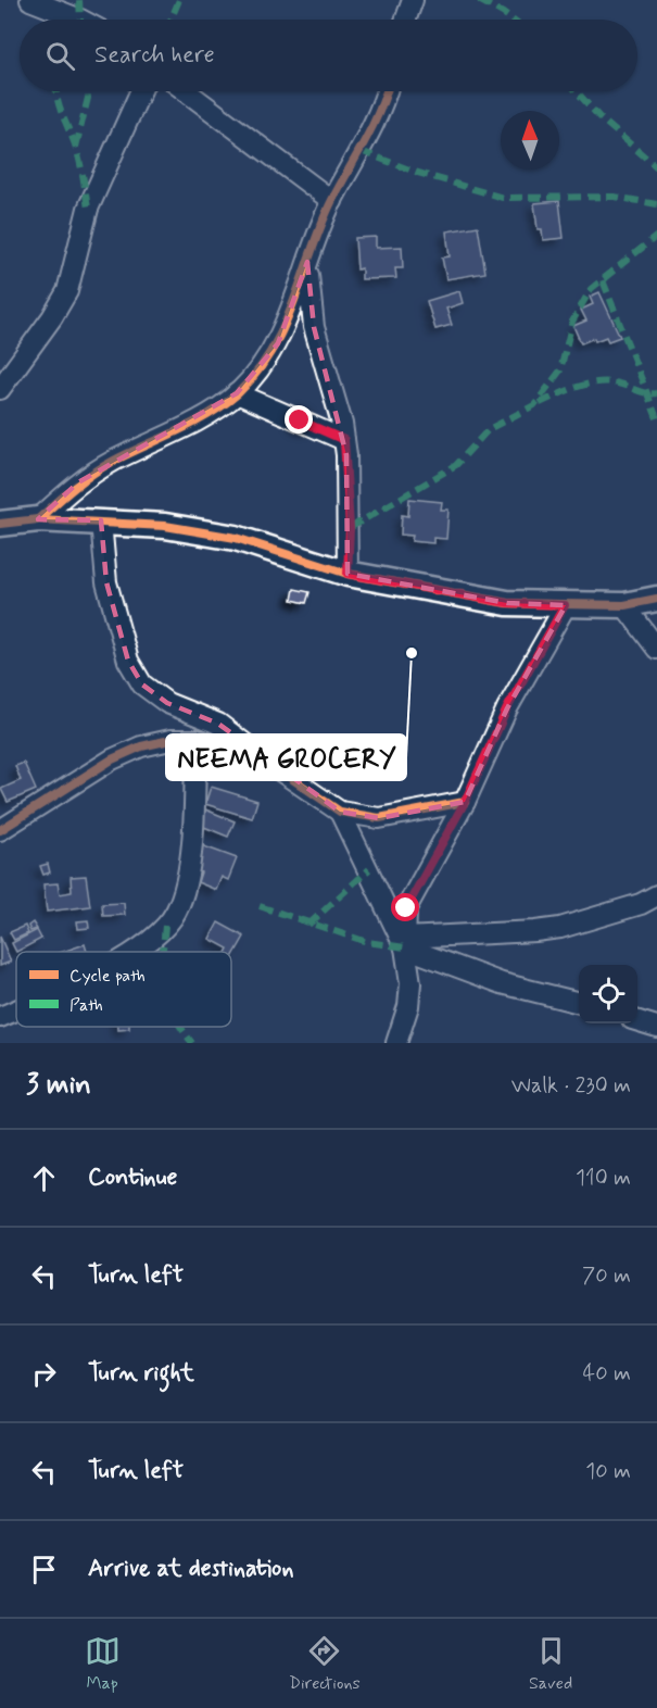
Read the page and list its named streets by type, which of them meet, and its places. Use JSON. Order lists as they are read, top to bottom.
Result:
{
  "places": ["NEEMA GROCERY"],
  "legend": ["Cycle path", "Path"],
  "north": "top",
  "page": {
    "search": "Search here",
    "heading": ["3 min", "Walk · 230 m"],
    "list": [
      ["Continue", "110 m"],
      ["Turn left", "70 m"],
      ["Turn right", "40 m"],
      ["Turn left", "10 m"],
      "Arrive at destination"
    ],
    "nav": ["Map", "Directions", "Saved"]
  }
}
